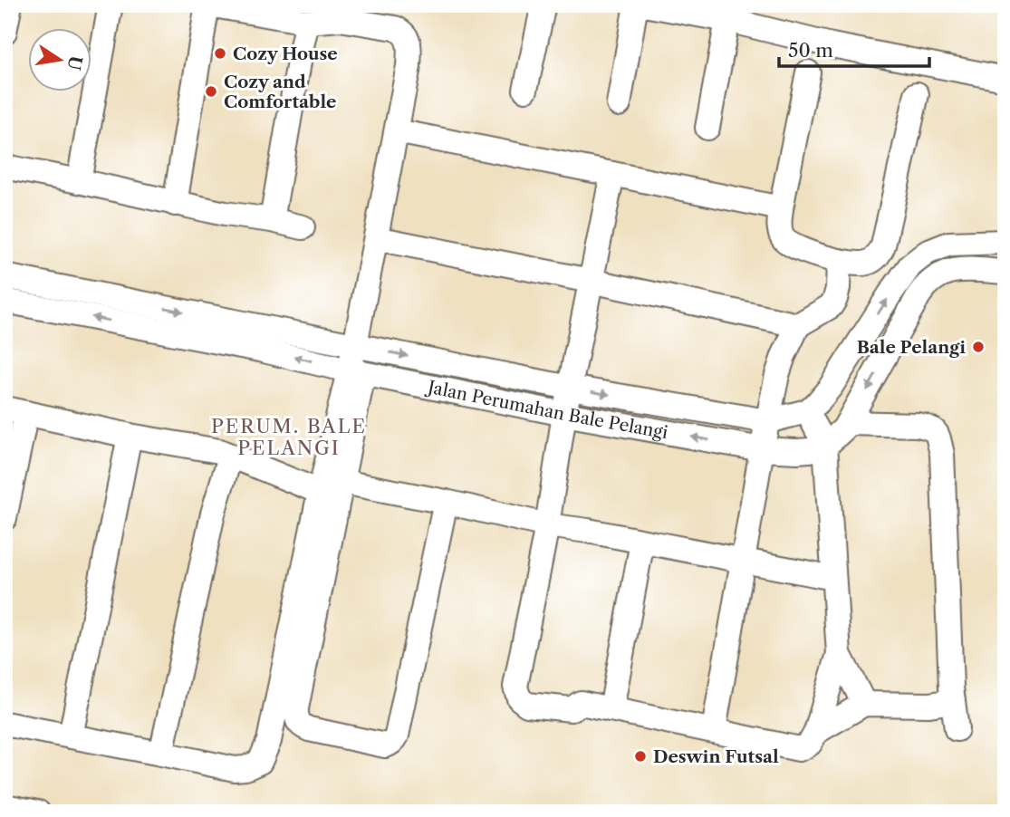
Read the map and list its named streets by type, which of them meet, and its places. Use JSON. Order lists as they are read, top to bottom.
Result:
{
  "streets": {
    "street": ["Jalan Perumahan Bale Pelangi"]
  },
  "districts": ["PERUM. BALE PELANGI"],
  "places": [
    "Cozy House",
    "Cozy and Comfortable",
    "Bale Pelangi",
    "Deswin Futsal"
  ],
  "scale_bar": "50 m",
  "north": "right"
}
